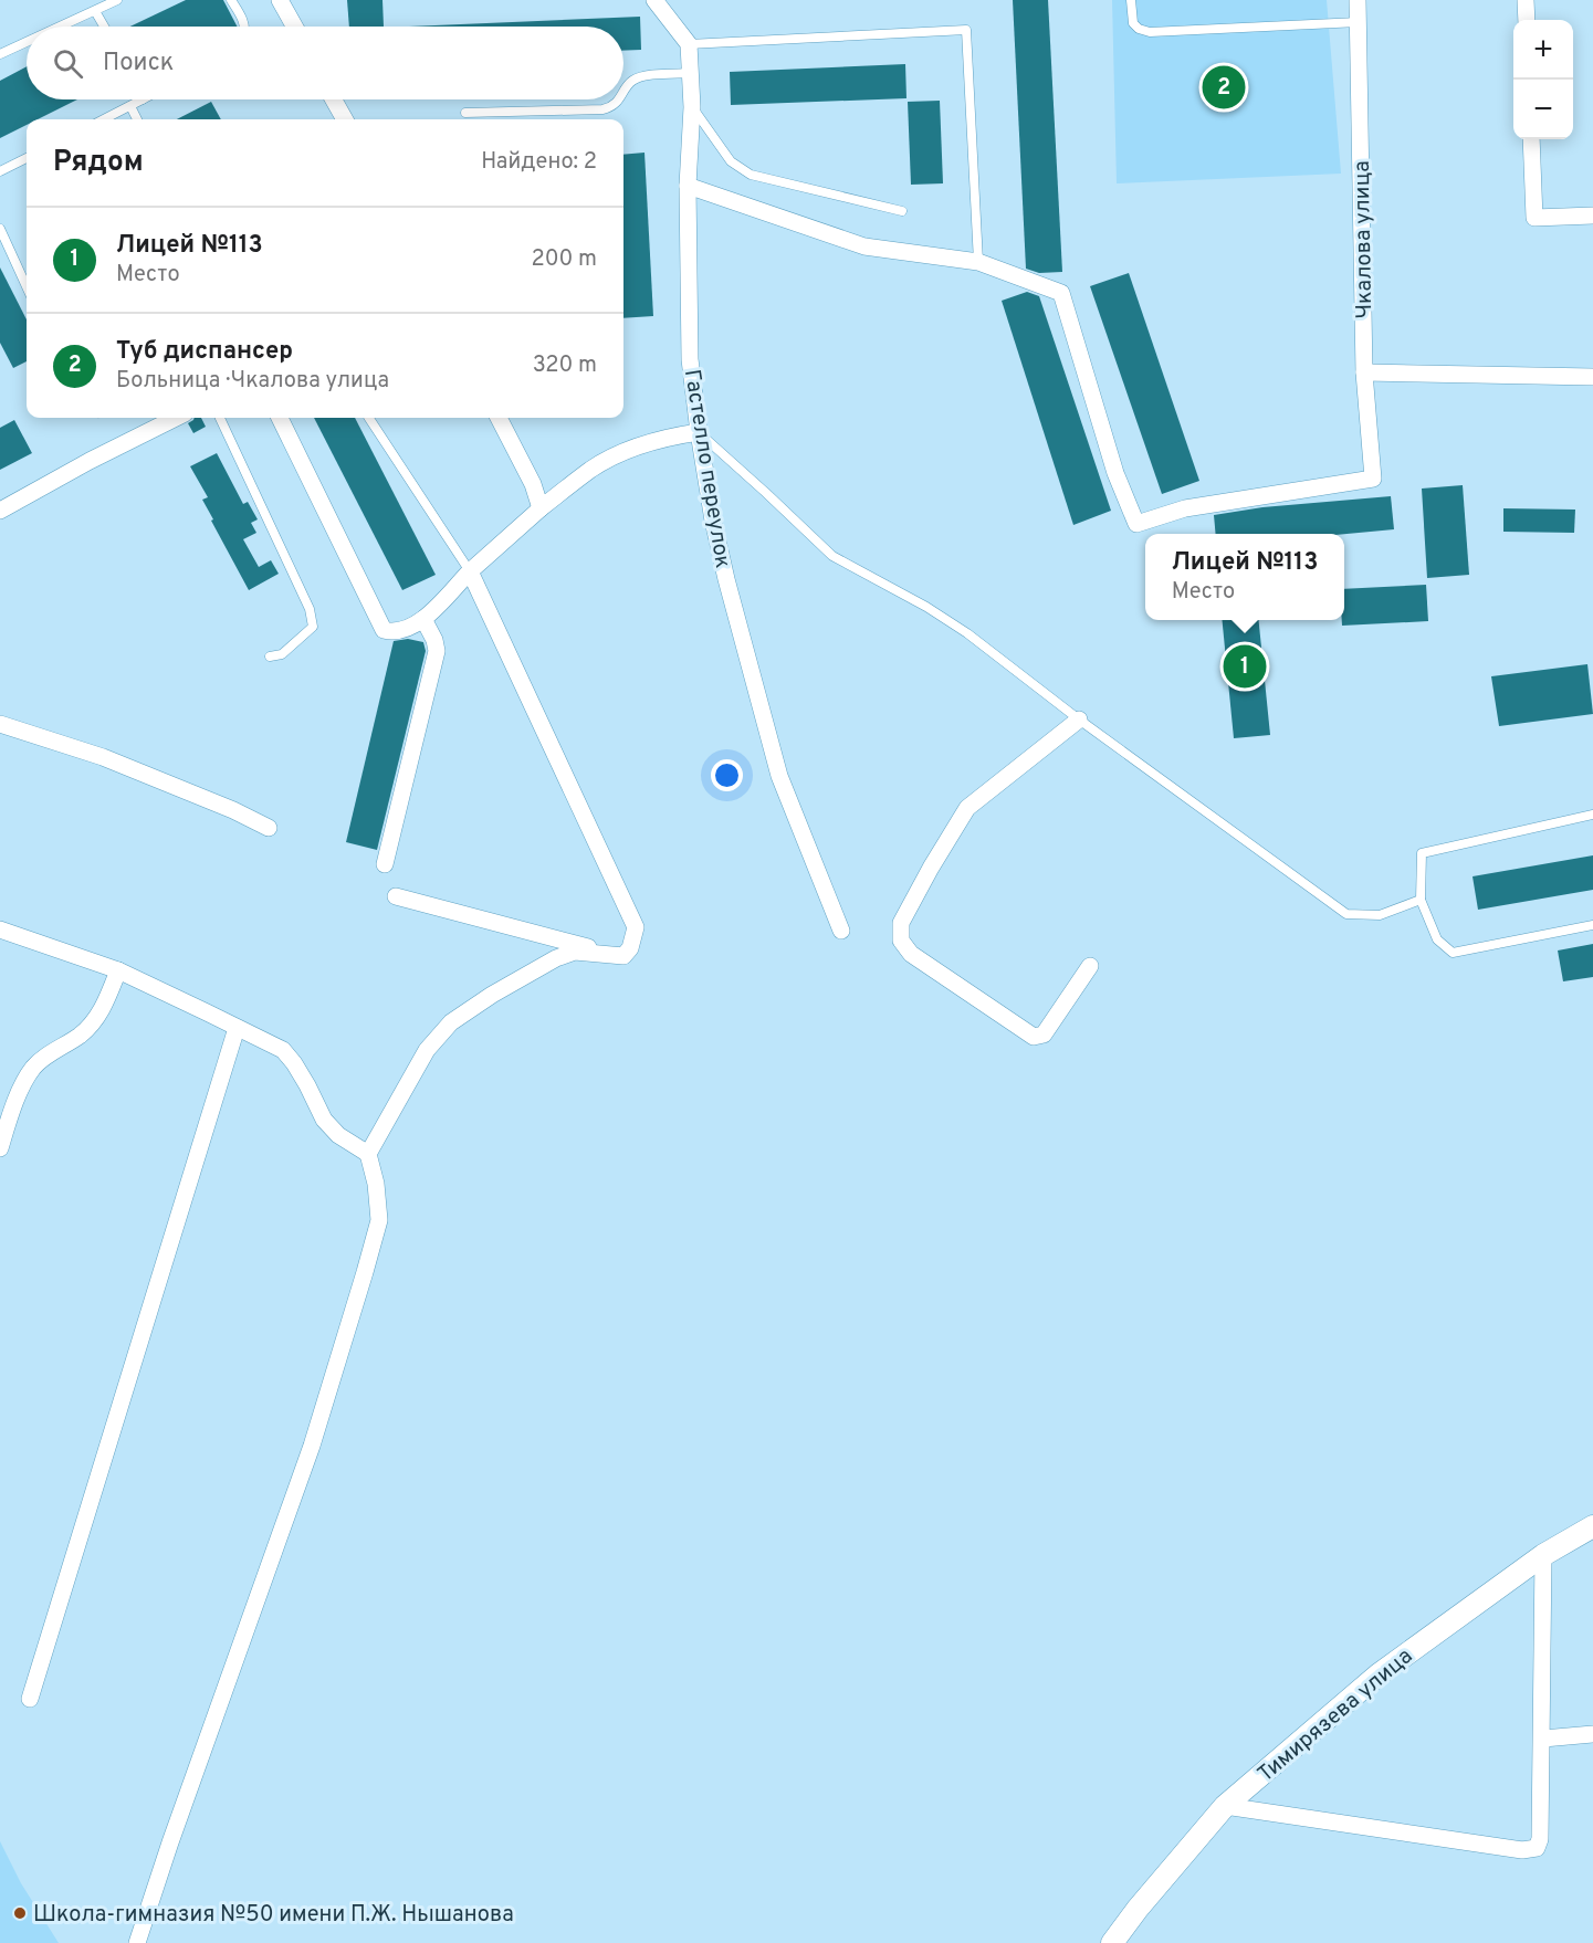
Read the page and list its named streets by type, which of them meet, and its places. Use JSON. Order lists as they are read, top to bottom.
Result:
{
  "streets": {
    "street": ["Чкалова улица", "Гастелло переулок", "Тимирязева улица"]
  },
  "places": ["Школа-гимназия №50 имени П.Ж. Нышанова"],
  "page": {
    "map_buttons": ["+", "−"],
    "search": "Поиск",
    "pins": ["2", "1"],
    "heading": ["Рядом", "Найдено: 2"],
    "list": [
      {
        "mark": "1",
        "name": "Лицей №113",
        "note": "Место",
        "value": "200 m"
      },
      {
        "mark": "2",
        "name": "Туб диспансер",
        "note": "Больница · Чкалова улица",
        "value": "320 m"
      }
    ],
    "popup": ["Лицей №113", "Место"]
  }
}
